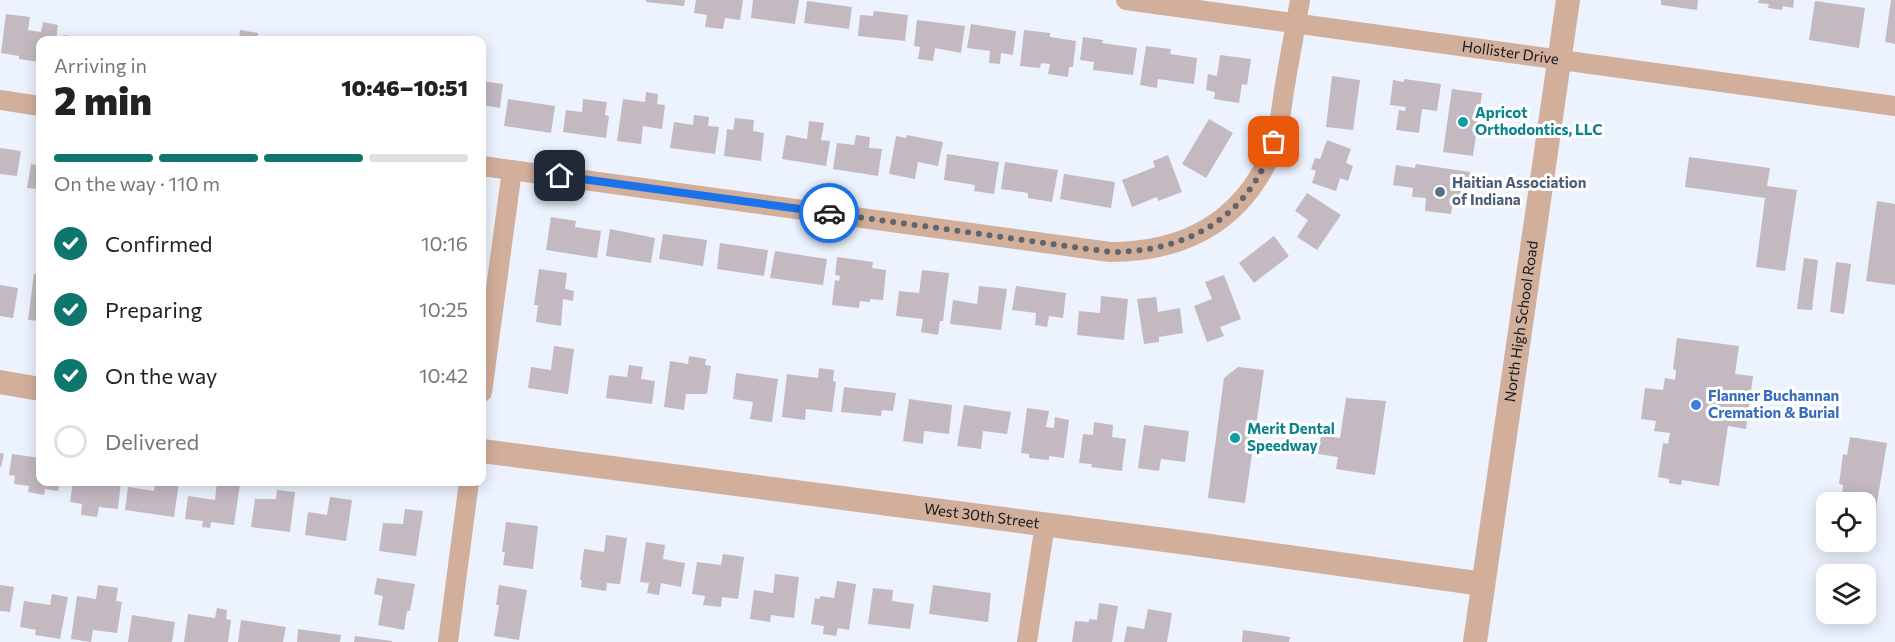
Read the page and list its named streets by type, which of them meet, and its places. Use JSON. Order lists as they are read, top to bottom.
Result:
{
  "streets": {
    "street": ["Hollister Drive", "North High School Road", "West 30th Street"]
  },
  "crossings": [
    ["Hollister Drive", "North High School Road"],
    ["North High School Road", "West 30th Street"]
  ],
  "places": [
    "Apricot Orthodontics, LLC",
    "Haitian Association of Indiana",
    "Flanner Buchannan Cremation & Burial",
    "Merit Dental Speedway"
  ],
  "page": {
    "heading": ["2 min", "Arriving in", "10:46–10:51"],
    "bar": "On the way · 110 m",
    "list": [
      ["Confirmed", "10:16"],
      ["Preparing", "10:25"],
      ["On the way", "10:42"],
      "Delivered"
    ]
  }
}
